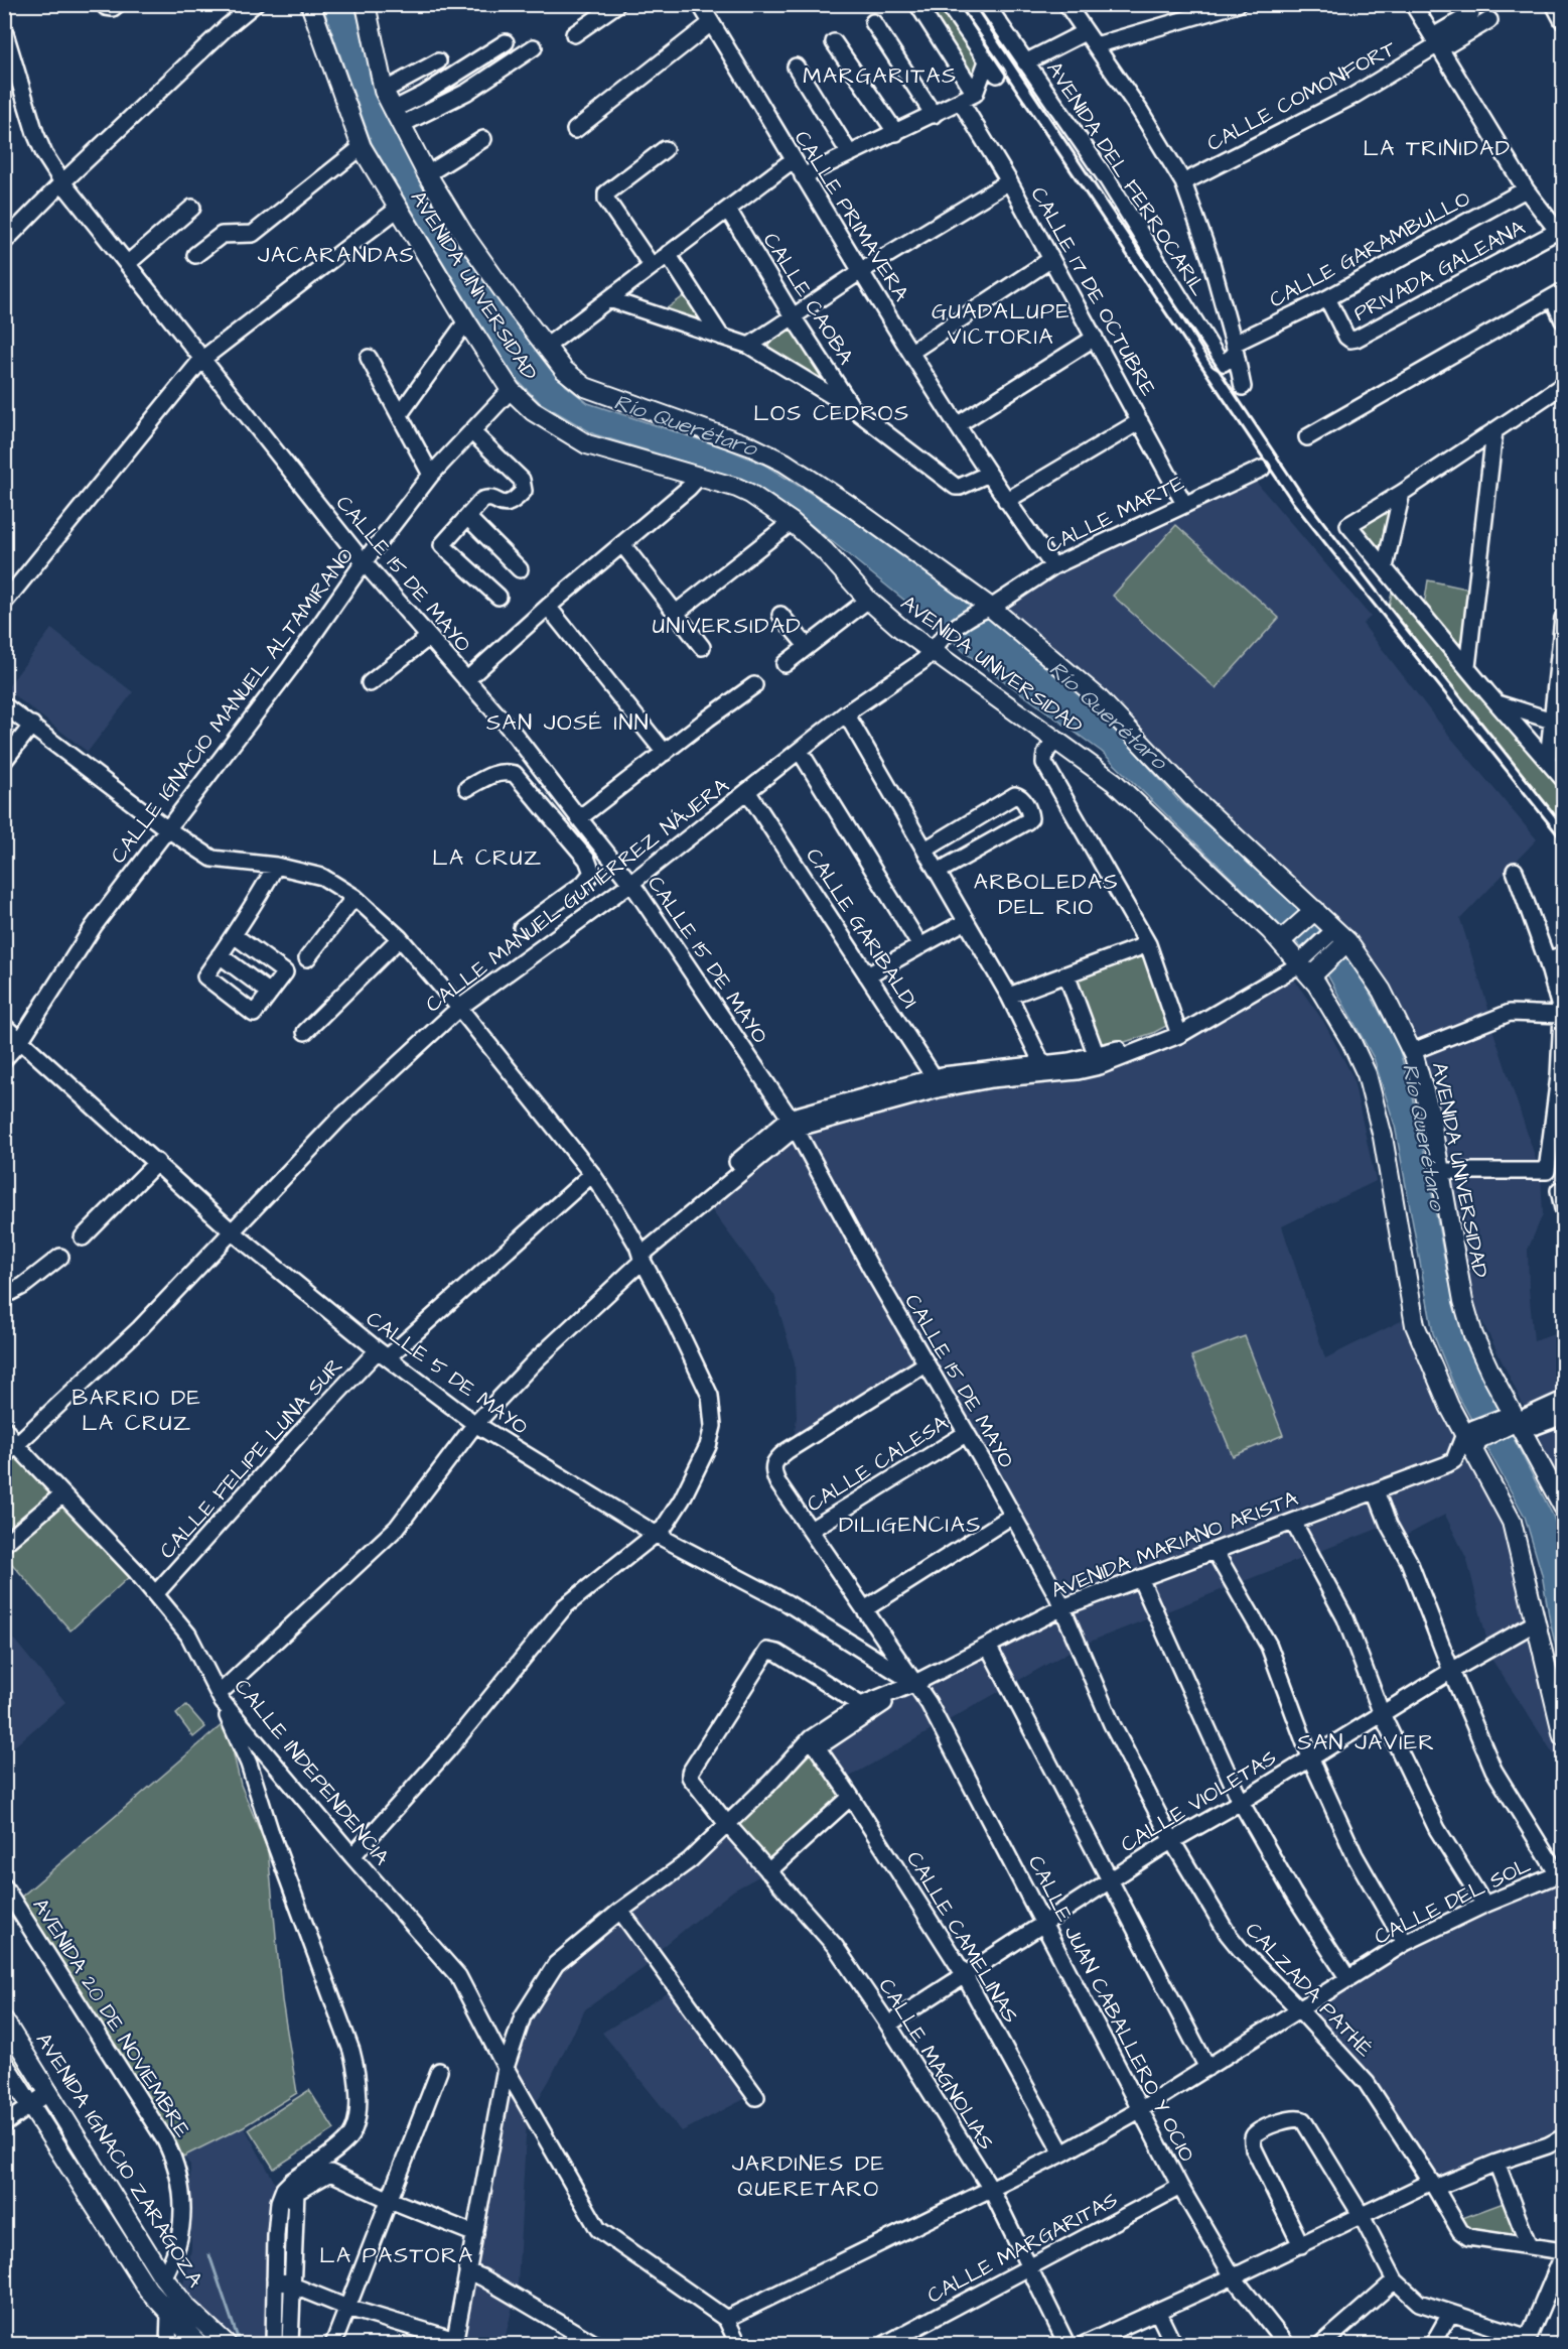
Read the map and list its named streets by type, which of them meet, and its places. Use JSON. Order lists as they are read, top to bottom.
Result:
{
  "streets": {
    "main road": ["AVENIDA UNIVERSIDAD", "AVENIDA IGNACIO ZARAGOZA"],
    "street": [
      "CALLE COMONFORT",
      "AVENIDA DEL FERROCARIL",
      "CALLE PRIMAVERA",
      "CALLE GARAMBULLO",
      "PRIVADA GALEANA",
      "CALLE 17 DE OCTUBRE",
      "CALLE CAOBA",
      "CALLE MARTE",
      "CALLE 15 DE MAYO",
      "CALLE IGNACIO MANUEL ALTAMIRANO",
      "CALLE MANUEL GUTIÉRREZ NÁJERA",
      "CALLE GARIBALDI",
      "CALLE 5 DE MAYO",
      "CALLE FELIPE LUNA SUR",
      "CALLE CALESA",
      "AVENIDA MARIANO ARISTA",
      "CALLE INDEPENDENCIA",
      "CALLE VIOLETAS",
      "CALLE DEL SOL",
      "CALLE CAMELINAS",
      "CALZADA PATHÉ",
      "CALLE JUAN CABALLERO Y OCIO",
      "AVENIDA 20 DE NOVIEMBRE",
      "CALLE MAGNOLIAS",
      "CALLE MARGARITAS"
    ]
  },
  "crossings": [
    ["AVENIDA DEL FERROCARIL", "CALLE GARAMBULLO"],
    ["CALLE PRIMAVERA", "CALLE MARTE"],
    ["CALLE GARAMBULLO", "PRIVADA GALEANA"],
    ["AVENIDA UNIVERSIDAD", "CALLE MARTE"],
    ["AVENIDA UNIVERSIDAD", "CALLE IGNACIO MANUEL ALTAMIRANO"],
    ["AVENIDA UNIVERSIDAD", "CALLE MANUEL GUTIÉRREZ NÁJERA"],
    ["AVENIDA UNIVERSIDAD", "AVENIDA MARIANO ARISTA"],
    ["AVENIDA UNIVERSIDAD", "CALLE VIOLETAS"],
    ["CALLE 17 DE OCTUBRE", "CALLE MARTE"],
    ["CALLE MARTE", "CALLE MANUEL GUTIÉRREZ NÁJERA"],
    ["CALLE 15 DE MAYO", "CALLE IGNACIO MANUEL ALTAMIRANO"],
    ["CALLE 15 DE MAYO", "CALLE MANUEL GUTIÉRREZ NÁJERA"],
    ["CALLE 15 DE MAYO", "CALLE CALESA"],
    ["CALLE 15 DE MAYO", "AVENIDA MARIANO ARISTA"],
    ["CALLE 15 DE MAYO", "CALZADA PATHÉ"],
    ["CALLE 15 DE MAYO", "CALLE JUAN CABALLERO Y OCIO"],
    ["CALLE IGNACIO MANUEL ALTAMIRANO", "CALLE 5 DE MAYO"],
    ["CALLE MANUEL GUTIÉRREZ NÁJERA", "CALLE GARIBALDI"],
    ["CALLE MANUEL GUTIÉRREZ NÁJERA", "CALLE 5 DE MAYO"],
    ["CALLE MANUEL GUTIÉRREZ NÁJERA", "CALLE INDEPENDENCIA"],
    ["CALLE 5 DE MAYO", "CALLE FELIPE LUNA SUR"],
    ["CALLE 5 DE MAYO", "AVENIDA MARIANO ARISTA"],
    ["CALLE 5 DE MAYO", "CALLE JUAN CABALLERO Y OCIO"],
    ["CALLE FELIPE LUNA SUR", "CALLE INDEPENDENCIA"],
    ["CALLE CALESA", "CALLE JUAN CABALLERO Y OCIO"],
    ["AVENIDA MARIANO ARISTA", "CALZADA PATHÉ"],
    ["AVENIDA MARIANO ARISTA", "CALLE JUAN CABALLERO Y OCIO"],
    ["CALLE INDEPENDENCIA", "CALLE DEL SOL"],
    ["CALLE VIOLETAS", "CALLE CAMELINAS"],
    ["CALLE VIOLETAS", "CALZADA PATHÉ"],
    ["CALLE VIOLETAS", "CALLE JUAN CABALLERO Y OCIO"],
    ["CALLE VIOLETAS", "CALLE MAGNOLIAS"],
    ["CALLE DEL SOL", "CALLE CAMELINAS"],
    ["CALLE DEL SOL", "CALZADA PATHÉ"],
    ["CALLE DEL SOL", "CALLE JUAN CABALLERO Y OCIO"],
    ["CALLE DEL SOL", "CALLE MAGNOLIAS"],
    ["CALLE JUAN CABALLERO Y OCIO", "CALLE MARGARITAS"],
    ["AVENIDA 20 DE NOVIEMBRE", "AVENIDA IGNACIO ZARAGOZA"],
    ["CALLE MAGNOLIAS", "CALLE MARGARITAS"]
  ],
  "districts": [
    "MARGARITAS",
    "LA TRINIDAD",
    "JACARANDAS",
    "GUADALUPE VICTORIA",
    "LOS CEDROS",
    "UNIVERSIDAD",
    "SAN JOSÉ INN",
    "LA CRUZ",
    "ARBOLEDAS DEL RIO",
    "BARRIO DE LA CRUZ",
    "DILIGENCIAS",
    "SAN JAVIER",
    "JARDINES DE QUERETARO",
    "LA PASTORA"
  ],
  "water": ["Río Querétaro"]
}
